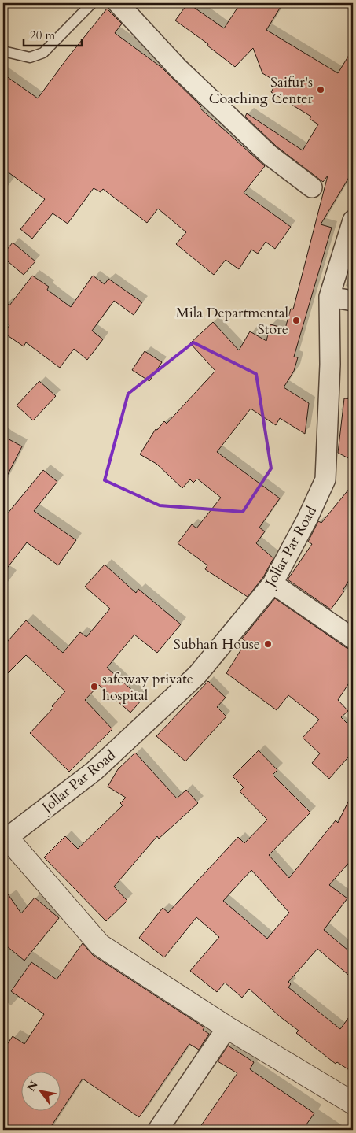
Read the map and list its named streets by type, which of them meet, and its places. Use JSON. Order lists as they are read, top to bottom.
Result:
{
  "streets": {
    "street": ["Jollar Par Road"]
  },
  "places": [
    "Saifur's Coaching Center",
    "Mila Departmental Store",
    "Subhan House",
    "safeway private hospital"
  ],
  "scale_bar": "20 m",
  "north": "top left"
}
